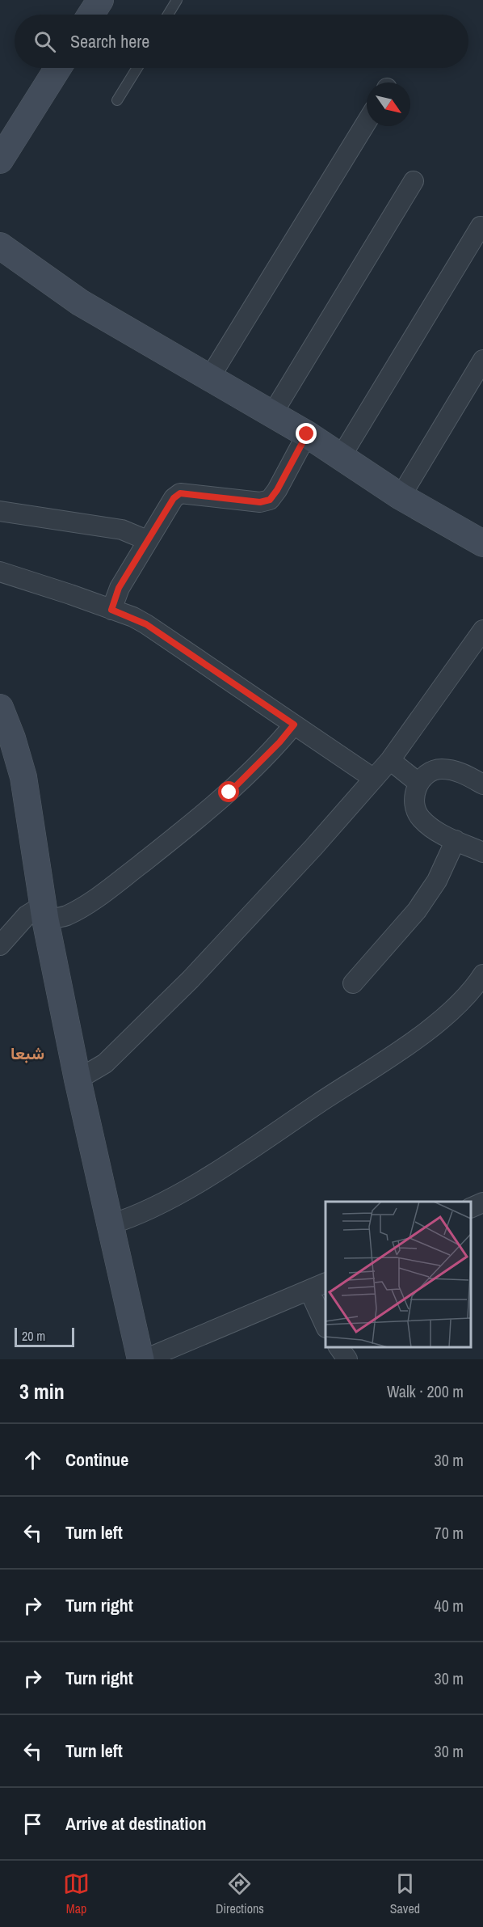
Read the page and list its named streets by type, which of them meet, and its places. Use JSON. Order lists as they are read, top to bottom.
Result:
{
  "districts": ["شبعا"],
  "scale_bar": "20 m",
  "north": "bottom right",
  "page": {
    "search": "Search here",
    "scale": "20 m",
    "heading": ["3 min", "Walk · 200 m"],
    "list": [
      ["Continue", "30 m"],
      ["Turn left", "70 m"],
      ["Turn right", "40 m"],
      ["Turn right", "30 m"],
      ["Turn left", "30 m"],
      "Arrive at destination"
    ],
    "nav": ["Map", "Directions", "Saved"]
  }
}
